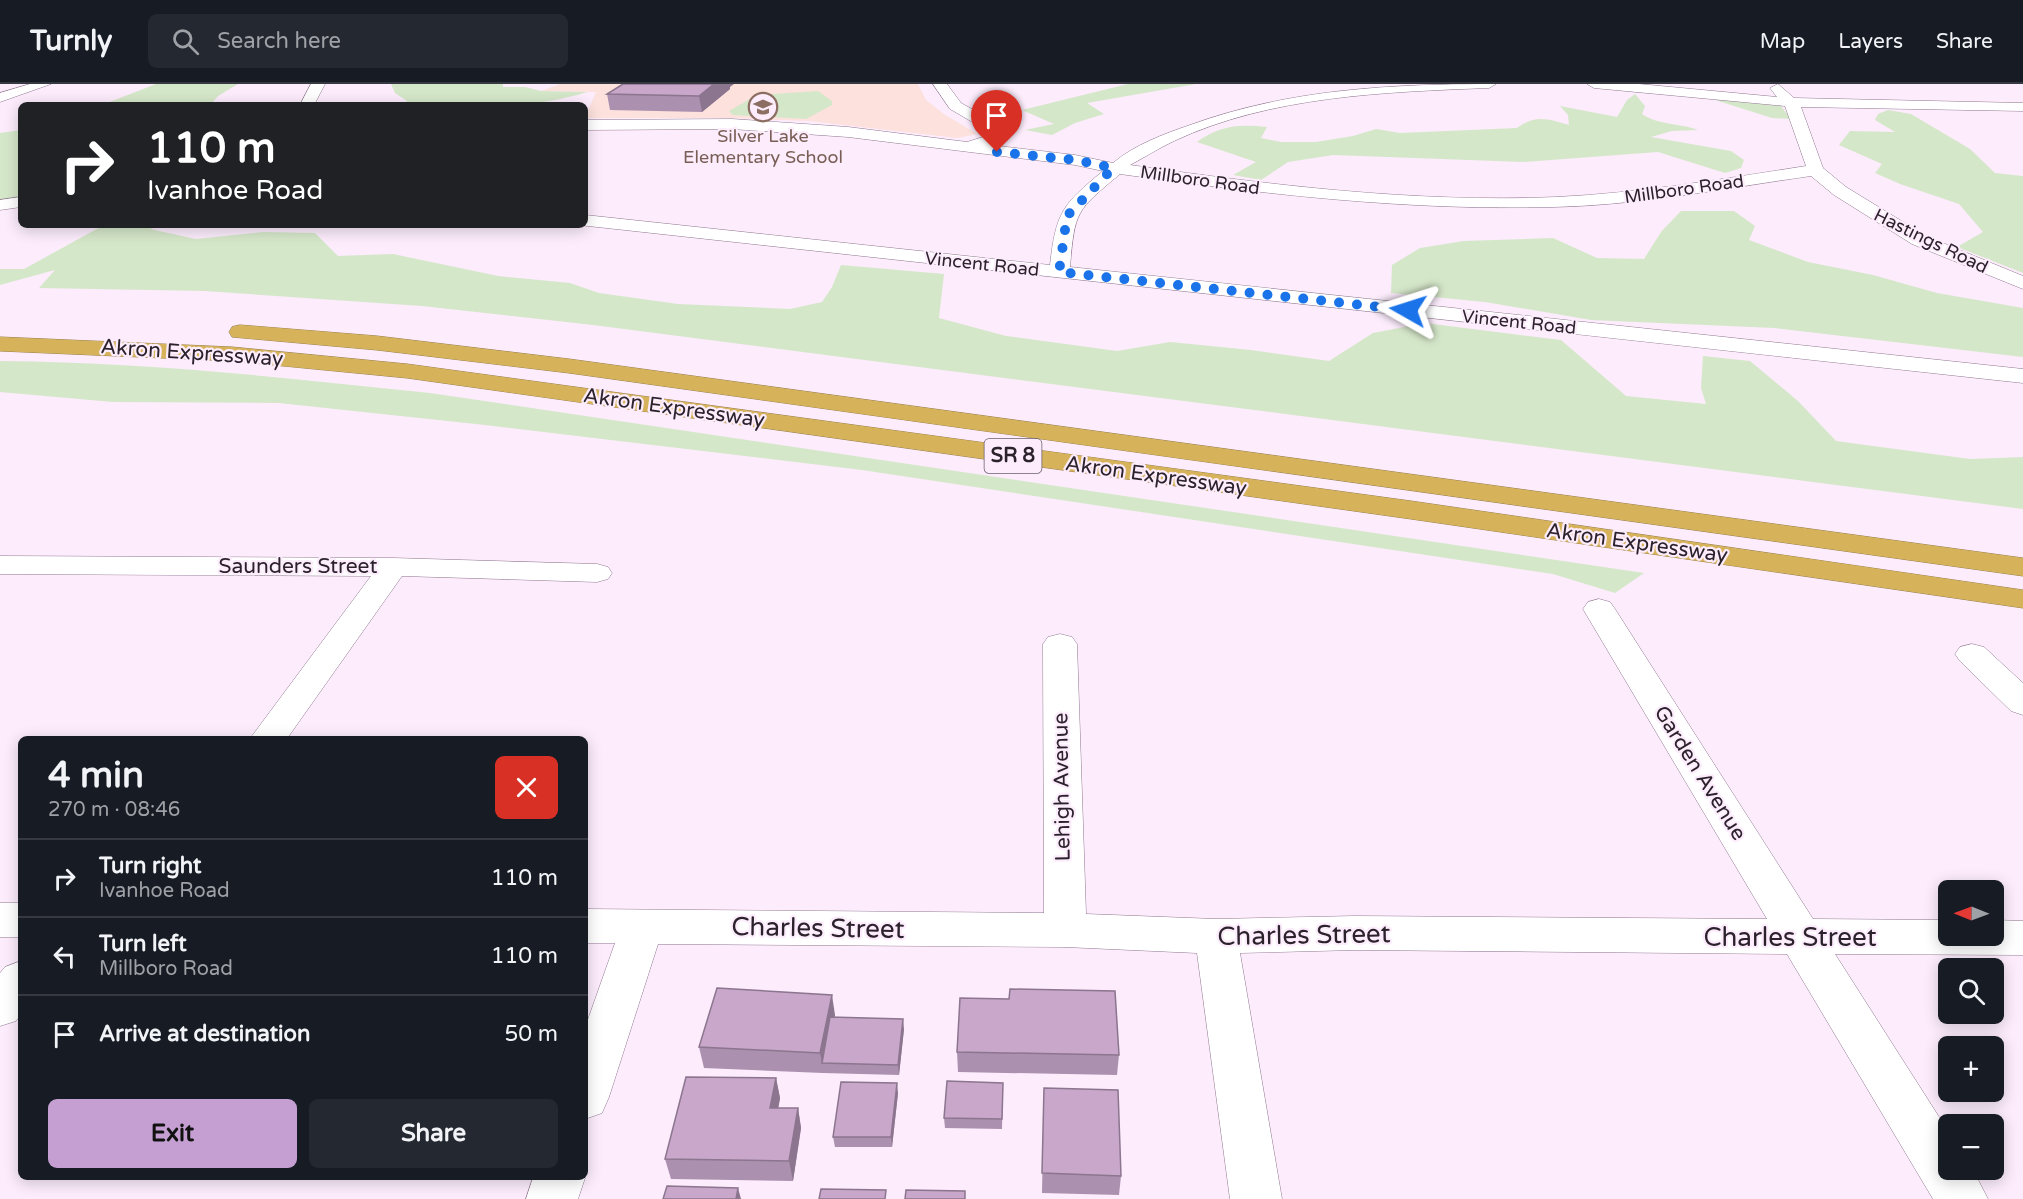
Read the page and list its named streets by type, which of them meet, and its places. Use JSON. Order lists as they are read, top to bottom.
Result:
{
  "streets": {
    "highway": ["Akron Expressway", "SR 8"],
    "street": [
      "Millboro Road",
      "Hastings Road",
      "Vincent Road",
      "Saunders Street",
      "Garden Avenue",
      "Lehigh Avenue",
      "Charles Street"
    ]
  },
  "crossings": [
    ["Millboro Road", "Hastings Road"],
    ["Garden Avenue", "Charles Street"],
    ["Lehigh Avenue", "Charles Street"]
  ],
  "places": {
    "school or university": ["Silver Lake Elementary School"]
  },
  "north": "left",
  "page": {
    "header": "Turnly",
    "search": "Search here",
    "nav": ["Map", "Layers", "Share"],
    "turn": ["110 m", "Ivanhoe Road"],
    "heading": ["4 min", "270 m · 08:46"],
    "list": [
      {
        "name": "Turn right",
        "note": "Ivanhoe Road",
        "value": "110 m"
      },
      {
        "name": "Turn left",
        "note": "Millboro Road",
        "value": "110 m"
      },
      {
        "name": "Arrive at destination",
        "value": "50 m"
      }
    ],
    "map_buttons": ["+", "−"],
    "buttons": ["Exit", "Share"]
  }
}
